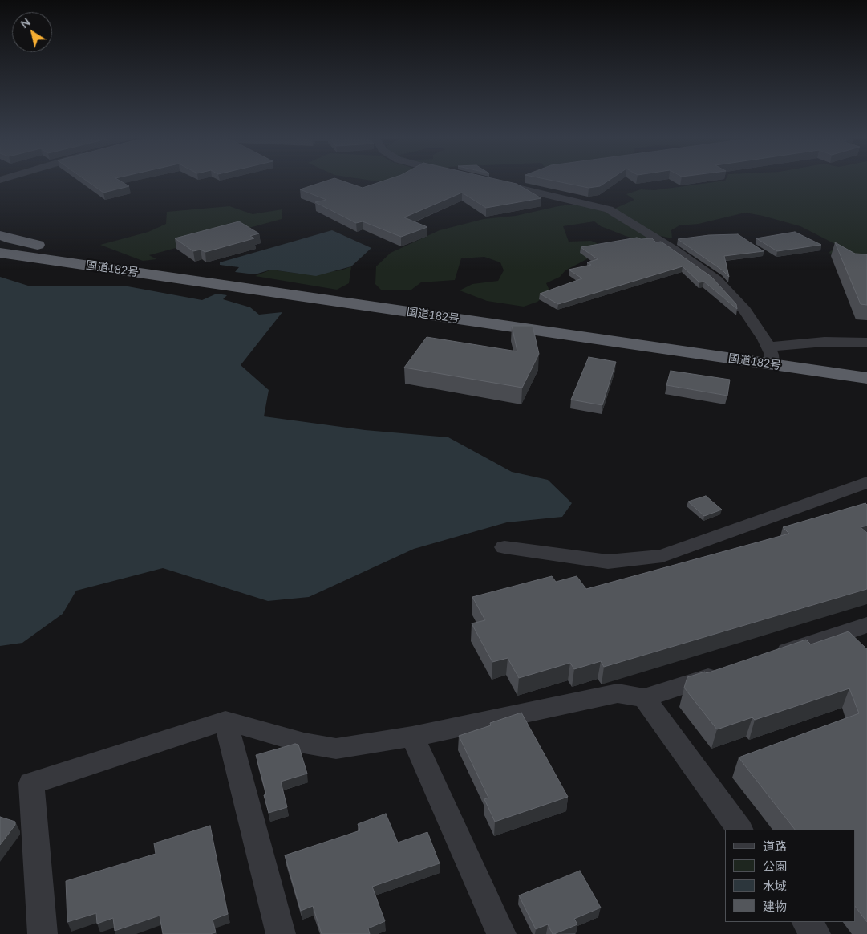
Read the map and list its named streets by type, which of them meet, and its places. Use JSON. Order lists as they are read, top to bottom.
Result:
{
  "streets": {
    "highway": ["国道182号"]
  },
  "legend": [
    "道路",
    "公園",
    "水域",
    "建物"
  ],
  "north": "top left"
}
